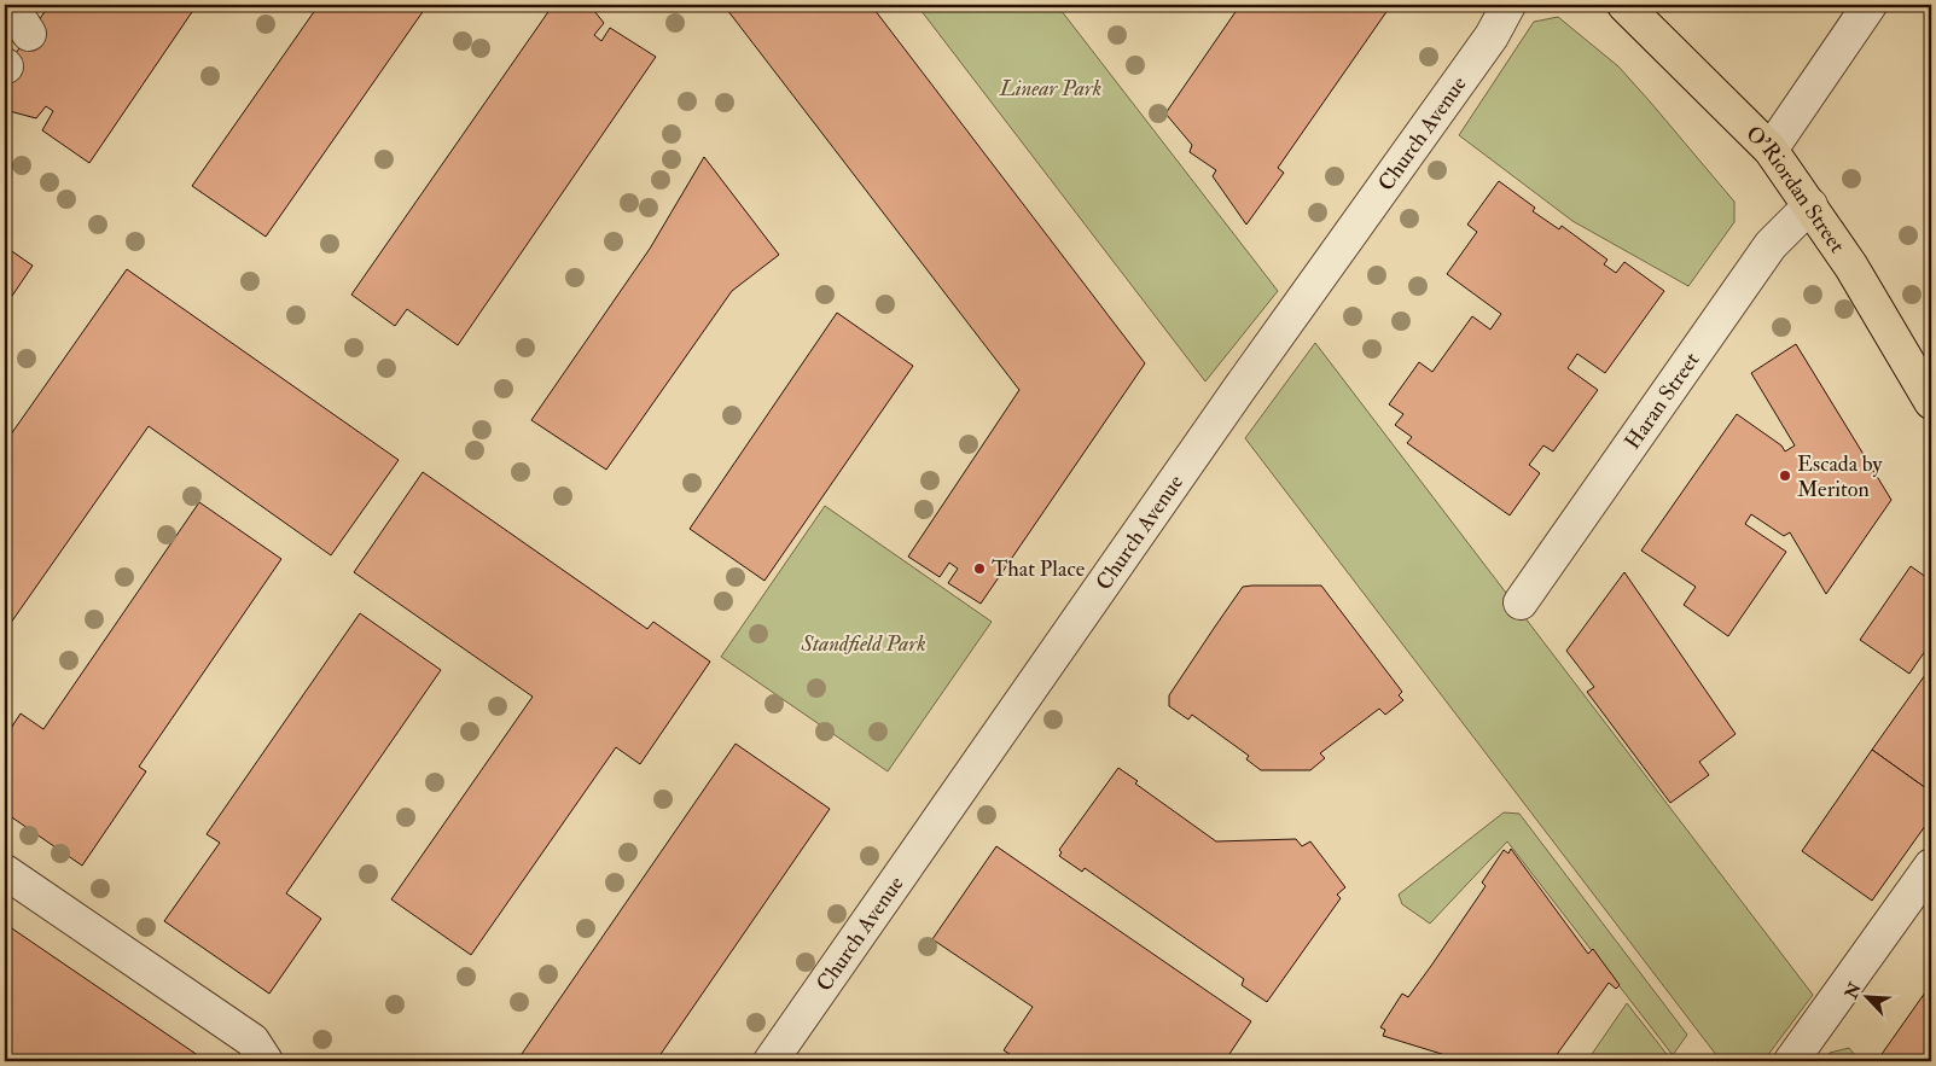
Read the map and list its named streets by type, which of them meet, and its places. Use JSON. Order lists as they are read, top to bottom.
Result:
{
  "streets": {
    "main road": ["O'Riordan Street"],
    "street": ["Church Avenue", "Haran Street"]
  },
  "crossings": [
    ["O'Riordan Street", "Haran Street"]
  ],
  "parks": ["Linear Park", "Standfield Park"],
  "places": ["Escada by Meriton", "That Place"],
  "north": "top left"
}
